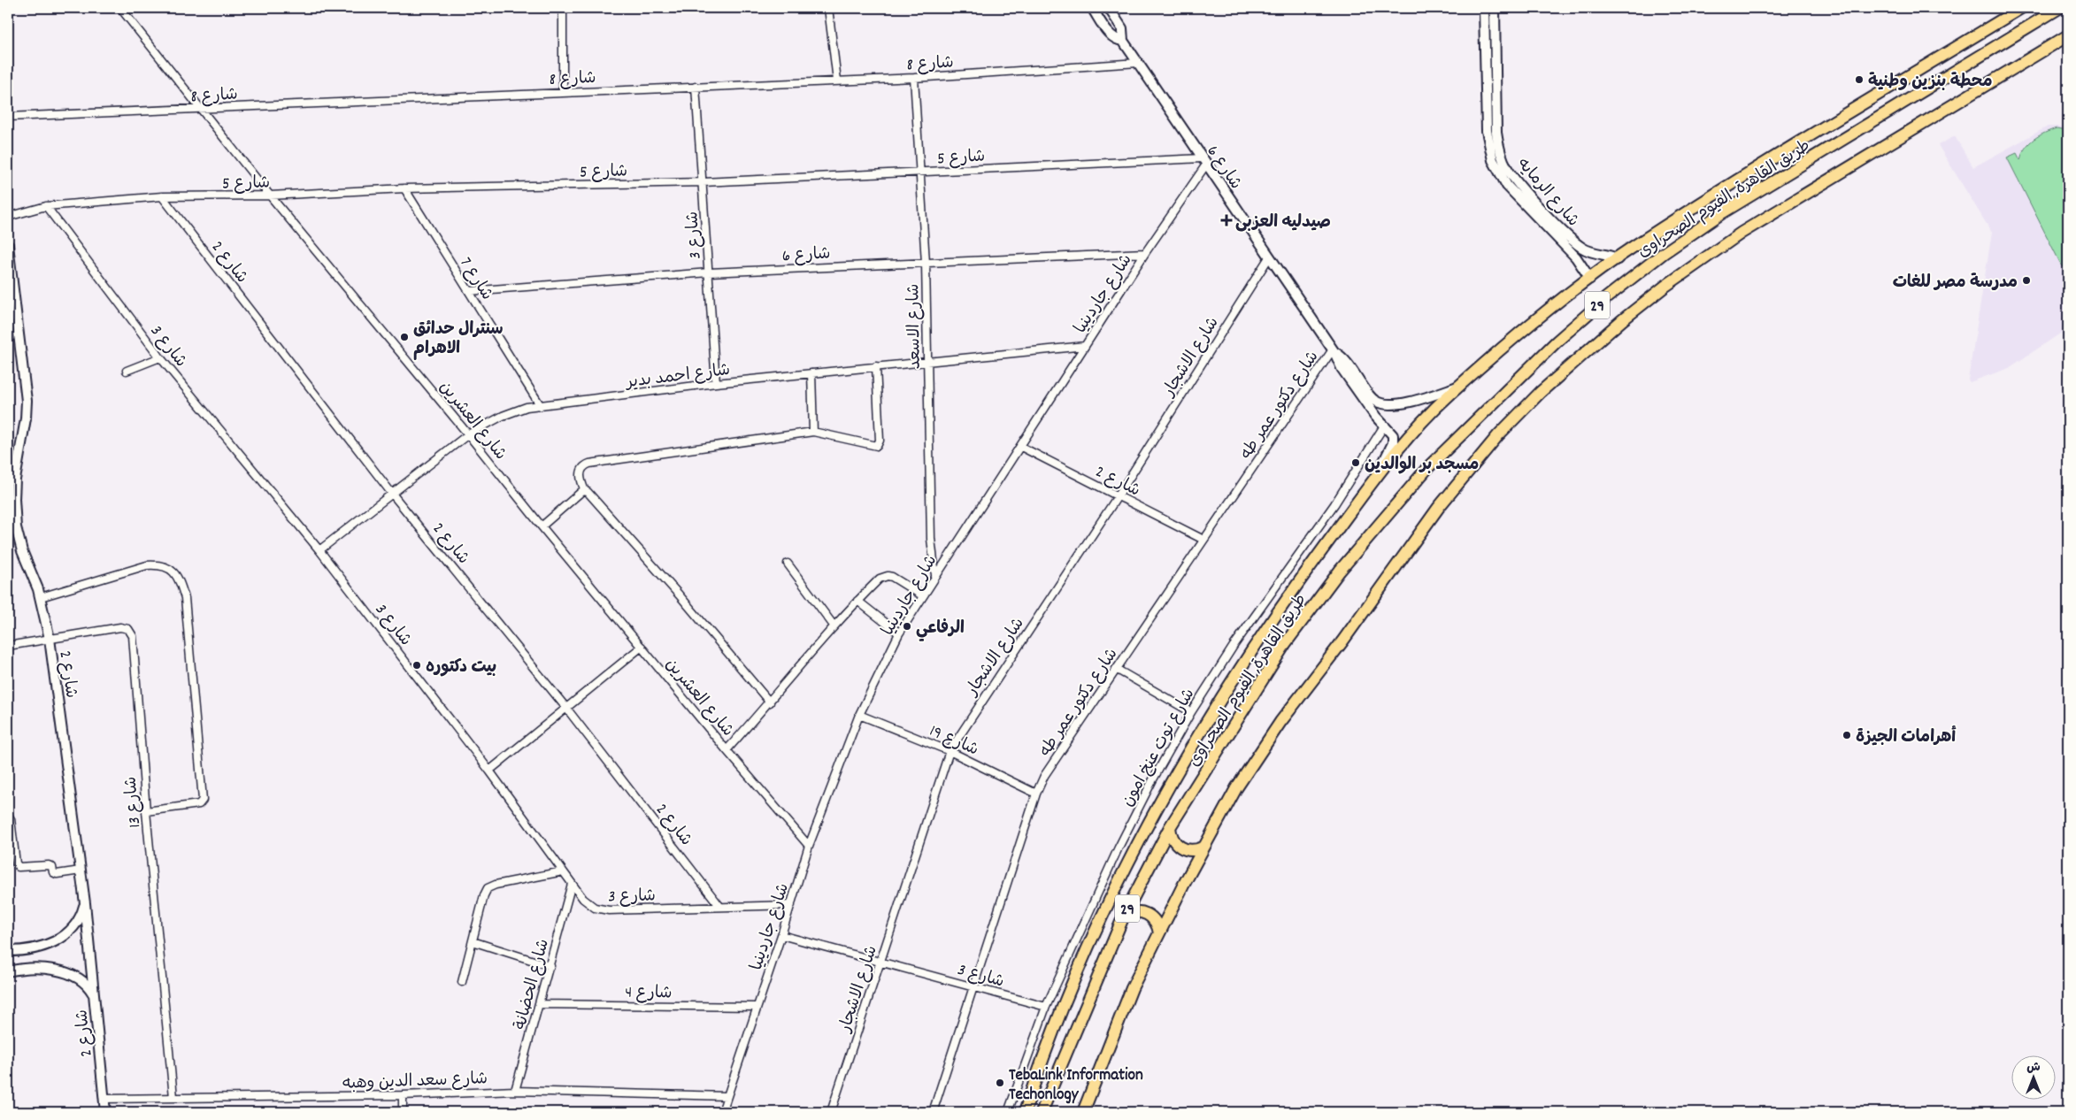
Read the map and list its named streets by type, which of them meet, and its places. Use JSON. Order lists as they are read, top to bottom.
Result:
{
  "streets": {
    "main road": ["طريق القاهرة, الفيوم الصحراوى", "29"],
    "street": [
      "شارع 8",
      "شارع 5",
      "شارع 6",
      "شارع الرمايه",
      "شارع 3",
      "شارع 2",
      "شارع 7",
      "شارع جاردينيا",
      "شارع الاسعد",
      "شارع الاشجار",
      "شارع احمد بدير",
      "شارع دكتور عمر طه",
      "شارع العشرين",
      "شارع 19",
      "شارع توت عنخ امون",
      "شارع 13",
      "شارع الحضانة",
      "شارع 4",
      "شارع سعد الدين وهبه"
    ]
  },
  "crossings": [
    ["شارع 8", "شارع 6"],
    ["شارع 8", "شارع 3"],
    ["شارع 8", "شارع الاسعد"],
    ["شارع 8", "شارع العشرين"],
    ["شارع 5", "شارع 6"],
    ["شارع 5", "شارع 3"],
    ["شارع 5", "شارع 2"],
    ["شارع 5", "شارع 7"],
    ["شارع 5", "شارع جاردينيا"],
    ["شارع 5", "شارع الاسعد"],
    ["شارع 5", "شارع العشرين"],
    ["شارع 6", "شارع 3"],
    ["شارع 6", "شارع 7"],
    ["شارع 6", "شارع جاردينيا"],
    ["شارع 6", "شارع الاسعد"],
    ["شارع 6", "شارع الاشجار"],
    ["شارع 6", "شارع دكتور عمر طه"],
    ["شارع 6", "شارع توت عنخ امون"],
    ["شارع 3", "شارع 2"],
    ["شارع 3", "شارع جاردينيا"],
    ["شارع 3", "شارع الاشجار"],
    ["شارع 3", "شارع احمد بدير"],
    ["شارع 3", "شارع دكتور عمر طه"],
    ["شارع 3", "شارع توت عنخ امون"],
    ["شارع 3", "شارع الحضانة"],
    ["شارع 2", "شارع جاردينيا"],
    ["شارع 2", "شارع الاشجار"],
    ["شارع 2", "شارع احمد بدير"],
    ["شارع 2", "شارع دكتور عمر طه"],
    ["شارع 2", "شارع 13"],
    ["شارع 2", "شارع سعد الدين وهبه"],
    ["شارع 7", "شارع احمد بدير"],
    ["شارع جاردينيا", "شارع الاسعد"],
    ["شارع جاردينيا", "شارع احمد بدير"],
    ["شارع جاردينيا", "شارع العشرين"],
    ["شارع جاردينيا", "شارع 19"],
    ["شارع جاردينيا", "شارع 4"],
    ["شارع جاردينيا", "شارع سعد الدين وهبه"],
    ["شارع الاسعد", "شارع احمد بدير"],
    ["شارع الاشجار", "شارع 19"],
    ["شارع احمد بدير", "شارع العشرين"],
    ["شارع دكتور عمر طه", "شارع 19"],
    ["شارع 13", "شارع سعد الدين وهبه"],
    ["شارع الحضانة", "شارع 4"],
    ["شارع الحضانة", "شارع سعد الدين وهبه"]
  ],
  "places": {
    "other": [
      "محطة بنزين وطنية",
      "مدرسة مصر للغات",
      "سنترال حدائق الاهرام",
      "مسجد بر الوالدين",
      "الرفاعي",
      "بيت دكتوره",
      "أهرامات الجيزة",
      "TebaLink Information Techonlogy"
    ],
    "health": ["صيدليه العزبى"]
  },
  "north": "top"
}
